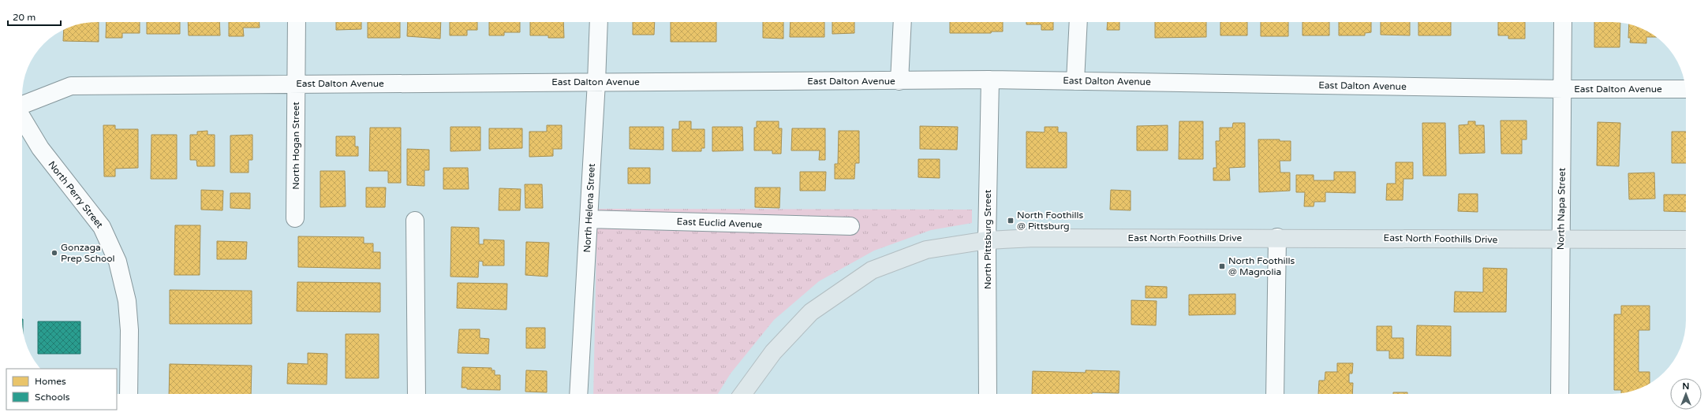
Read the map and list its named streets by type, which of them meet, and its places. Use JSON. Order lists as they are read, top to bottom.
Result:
{
  "streets": {
    "main road": ["East North Foothills Drive"],
    "street": [
      "East Dalton Avenue",
      "North Hogan Street",
      "North Perry Street",
      "North Helena Street",
      "North Napa Street",
      "East Euclid Avenue",
      "North Pittsburg Street"
    ]
  },
  "crossings": [
    ["East Dalton Avenue", "North Hogan Street"],
    ["East Dalton Avenue", "North Helena Street"],
    ["East Dalton Avenue", "North Napa Street"],
    ["East Dalton Avenue", "North Pittsburg Street"],
    ["North Helena Street", "East Euclid Avenue"],
    ["North Napa Street", "East North Foothills Drive"],
    ["East North Foothills Drive", "North Pittsburg Street"]
  ],
  "places": {
    "transit": ["North Foothills @ Pittsburg", "North Foothills @ Magnolia"],
    "other": ["Gonzaga Prep School"]
  },
  "legend": ["Homes", "Schools"],
  "scale_bar": "20 m",
  "north": "top"
}
